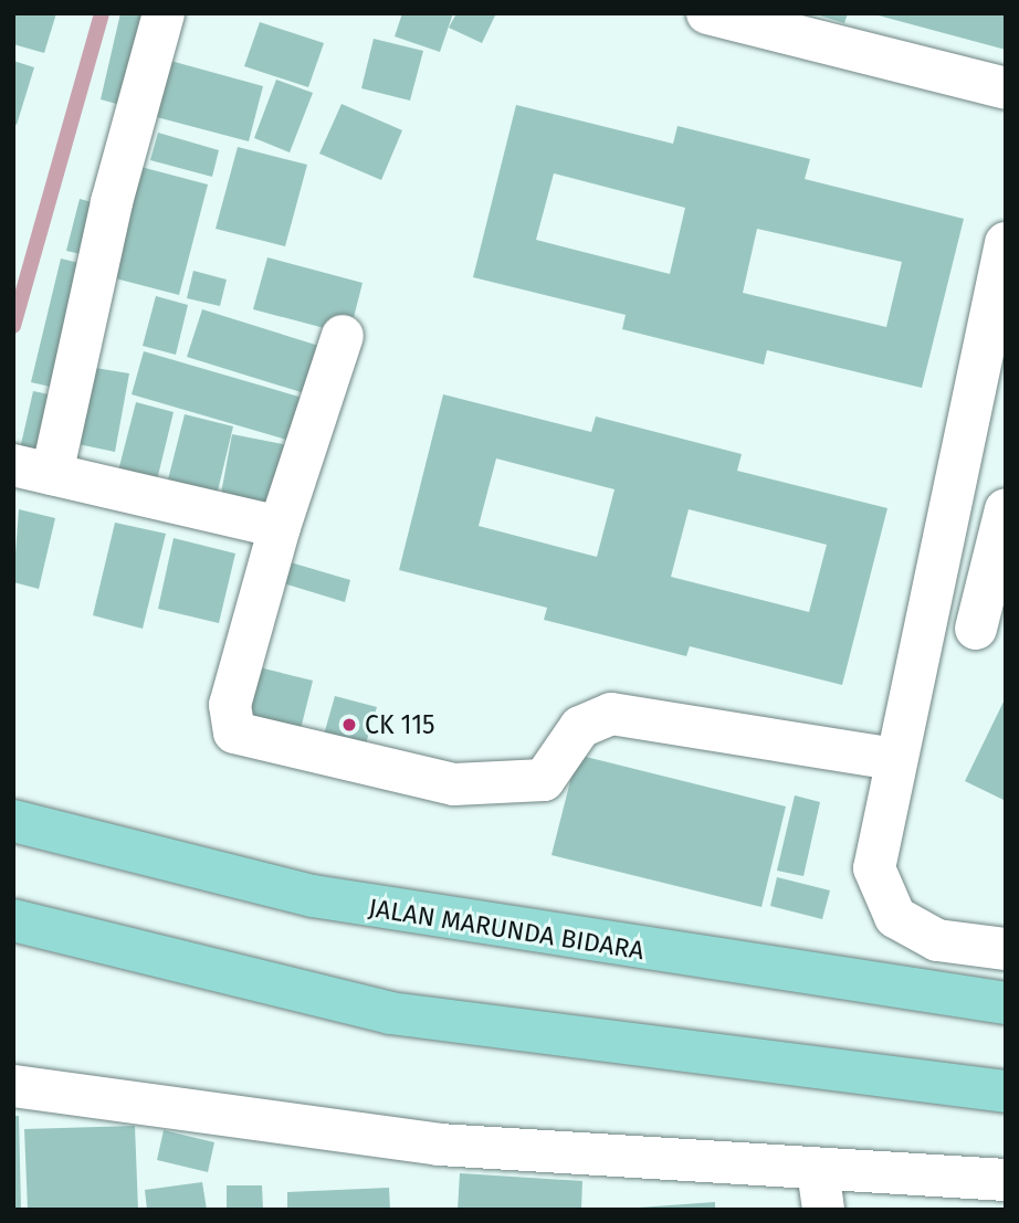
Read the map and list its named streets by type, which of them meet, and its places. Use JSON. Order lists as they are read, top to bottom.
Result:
{
  "streets": {
    "main road": ["JALAN MARUNDA BIDARA"]
  },
  "places": ["CK 115"]
}
